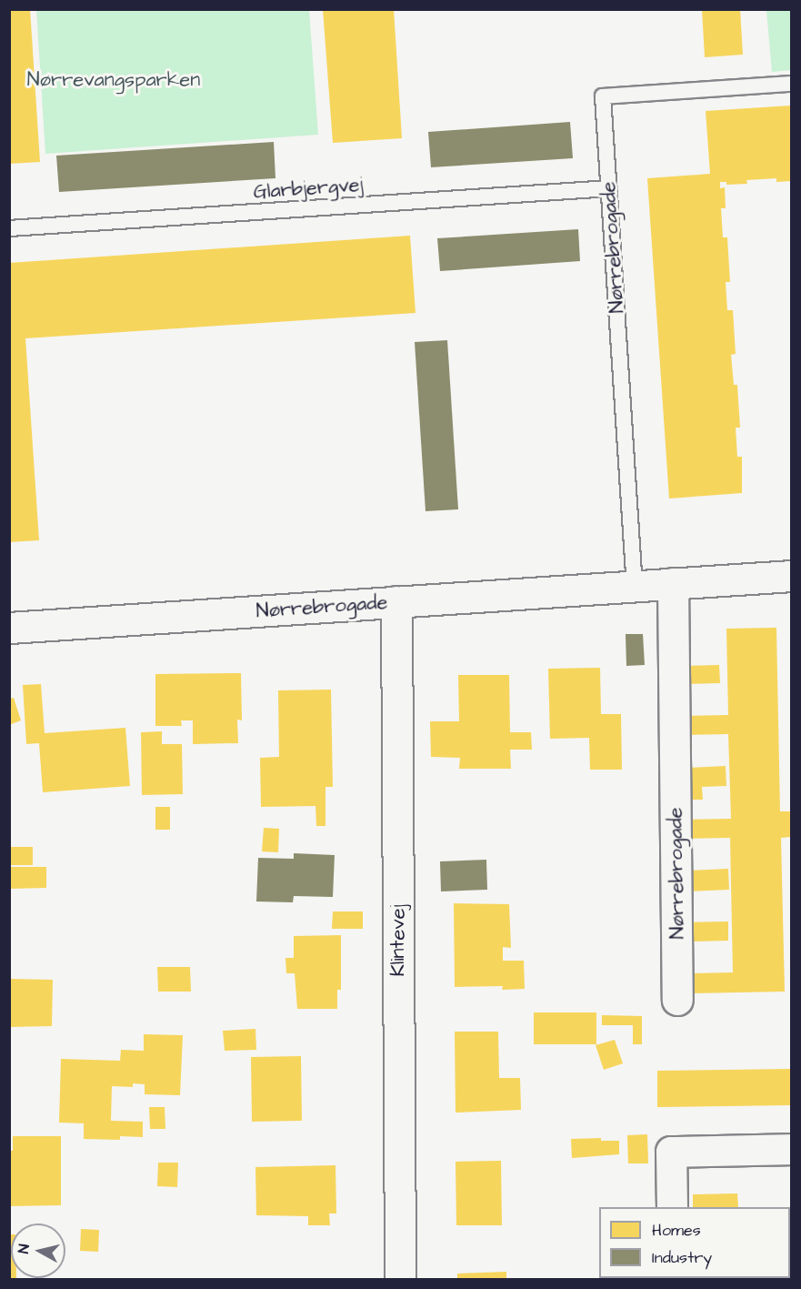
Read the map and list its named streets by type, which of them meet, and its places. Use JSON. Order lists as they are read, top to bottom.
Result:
{
  "streets": {
    "street": ["Nørrebrogade", "Klintevej"],
    "lane": ["Glarbjergvej"]
  },
  "crossings": [
    ["Glarbjergvej", "Nørrebrogade"],
    ["Nørrebrogade", "Klintevej"]
  ],
  "parks": ["Nørrevangsparken"],
  "legend": ["Homes", "Industry"],
  "north": "left"
}
